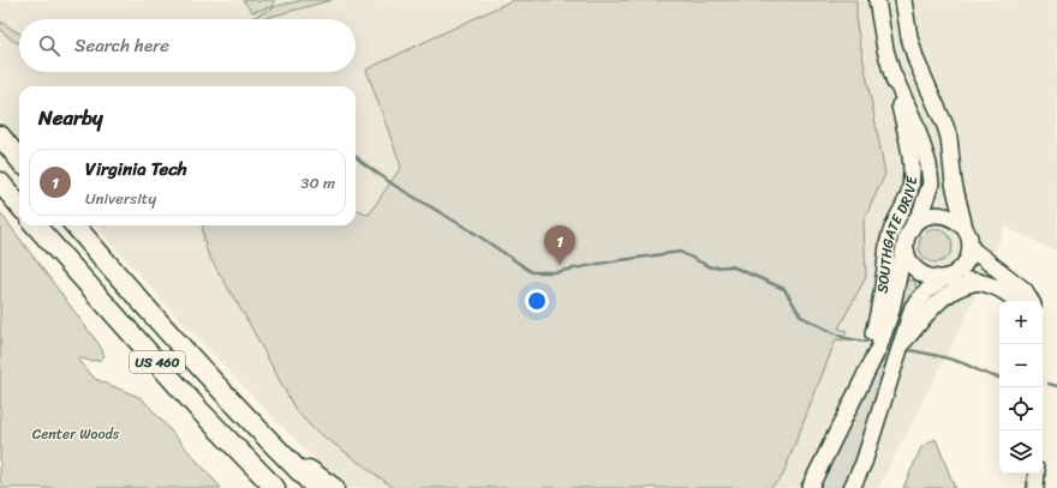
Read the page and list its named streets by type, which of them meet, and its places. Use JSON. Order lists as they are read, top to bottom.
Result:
{
  "streets": {
    "highway": ["US 460"],
    "main road": ["SOUTHGATE DRIVE"]
  },
  "parks": ["Center Woods"],
  "page": {
    "search": "Search here",
    "heading": "Nearby",
    "list": [
      {
        "mark": "1",
        "name": "Virginia Tech",
        "note": "University",
        "value": "30 m"
      }
    ],
    "pins": "1",
    "map_buttons": ["+", "−"]
  }
}
